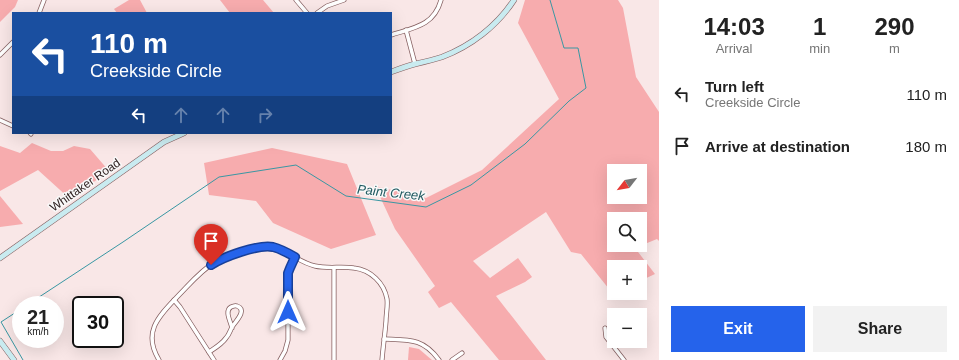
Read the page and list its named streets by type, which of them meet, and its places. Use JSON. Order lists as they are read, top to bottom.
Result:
{
  "streets": {
    "main road": ["Whittaker Road"]
  },
  "water": ["Paint Creek"],
  "north": "bottom left",
  "page": {
    "eta": [
      "14:03",
      "Arrival",
      "1",
      "min",
      "290",
      "m"
    ],
    "turn": ["110 m", "Creekside Circle"],
    "list": [
      {
        "name": "Turn left",
        "note": "Creekside Circle",
        "value": "110 m"
      },
      {
        "name": "Arrive at destination",
        "value": "180 m"
      }
    ],
    "map_buttons": ["+", "−"],
    "speed": "21 km/h",
    "limit": "30",
    "buttons": ["Exit", "Share"]
  }
}
